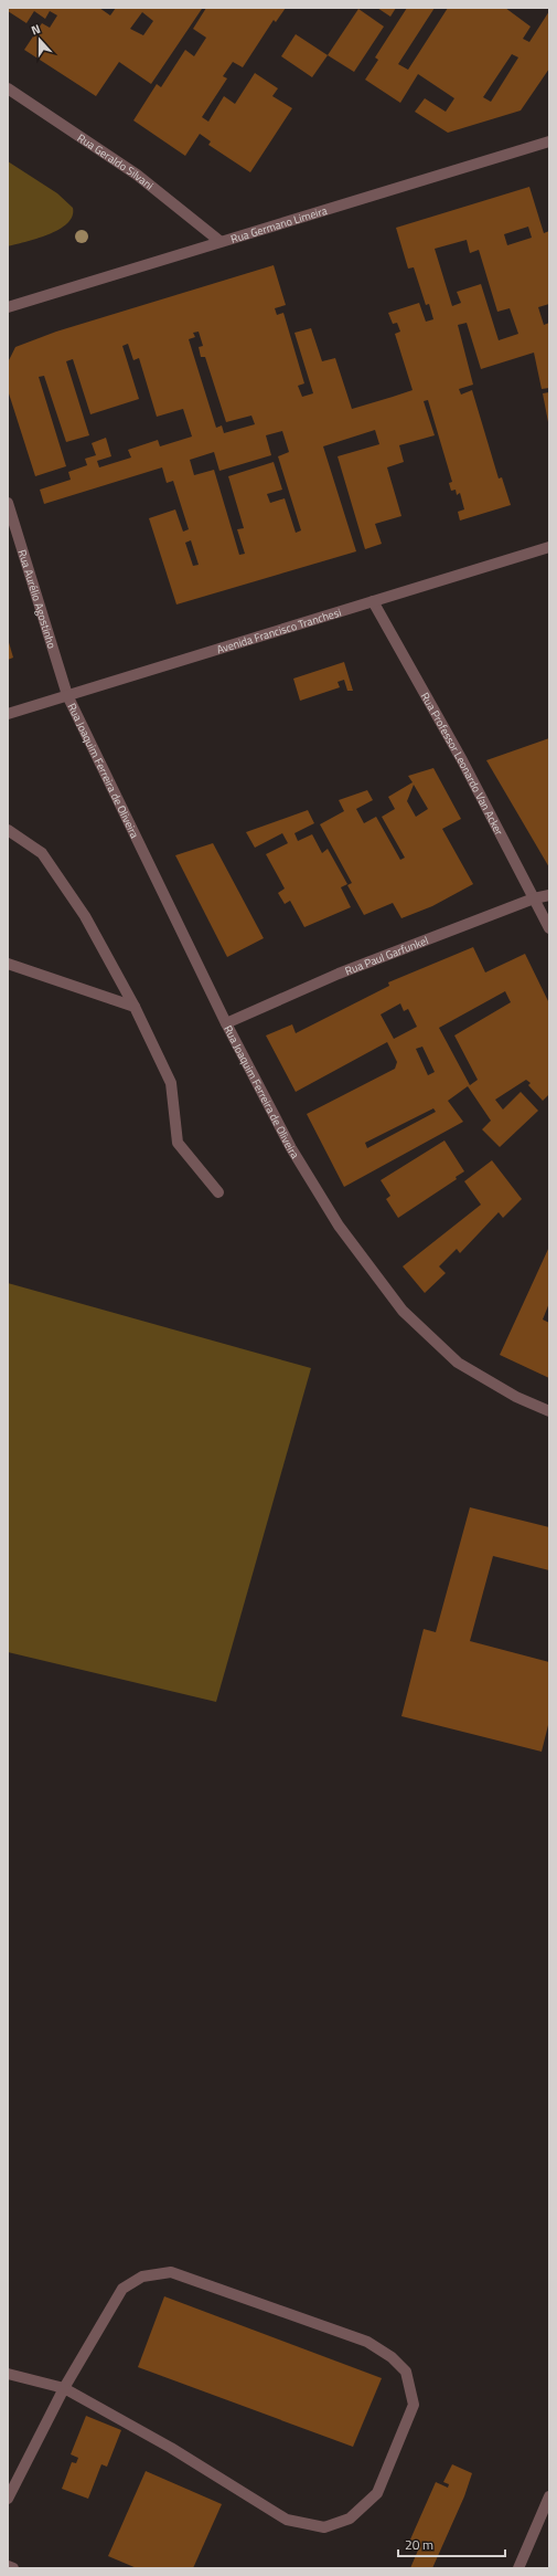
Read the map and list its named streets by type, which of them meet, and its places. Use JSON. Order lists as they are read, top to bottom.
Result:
{
  "streets": {
    "street": [
      "Rua Geraldo Silvani",
      "Rua Germano Limeira",
      "Rua Aurélio Agostinho",
      "Avenida Francisco Tranchesi",
      "Rua Professor Leonardo Van Acker",
      "Rua Joaquim Ferreira de Oliveira",
      "Rua Paul Garfunkel"
    ]
  },
  "crossings": [
    ["Rua Geraldo Silvani", "Rua Germano Limeira"],
    ["Rua Aurélio Agostinho", "Avenida Francisco Tranchesi"],
    ["Rua Aurélio Agostinho", "Rua Joaquim Ferreira de Oliveira"],
    ["Avenida Francisco Tranchesi", "Rua Professor Leonardo Van Acker"],
    ["Avenida Francisco Tranchesi", "Rua Joaquim Ferreira de Oliveira"],
    ["Rua Professor Leonardo Van Acker", "Rua Paul Garfunkel"],
    ["Rua Joaquim Ferreira de Oliveira", "Rua Paul Garfunkel"]
  ],
  "scale_bar": "20 m",
  "north": "top"
}
